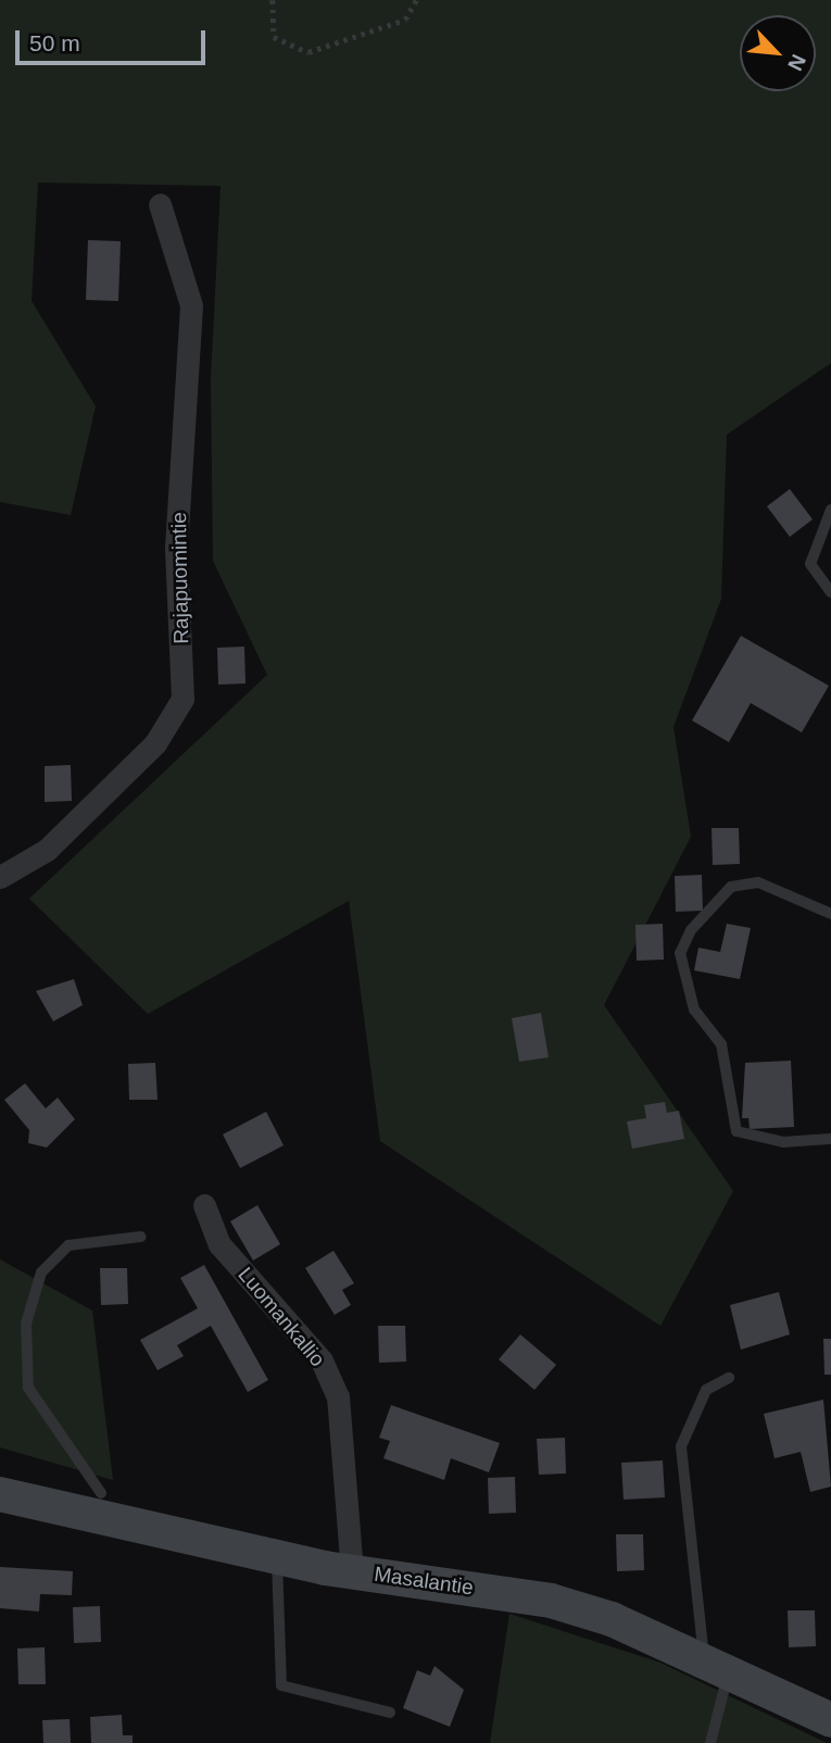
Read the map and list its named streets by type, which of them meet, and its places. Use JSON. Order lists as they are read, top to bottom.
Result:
{
  "streets": {
    "street": ["Rajapuomintie", "Luomankallio", "Masalantie"]
  },
  "crossings": [
    ["Luomankallio", "Masalantie"]
  ],
  "scale_bar": "50 m",
  "north": "bottom right"
}
